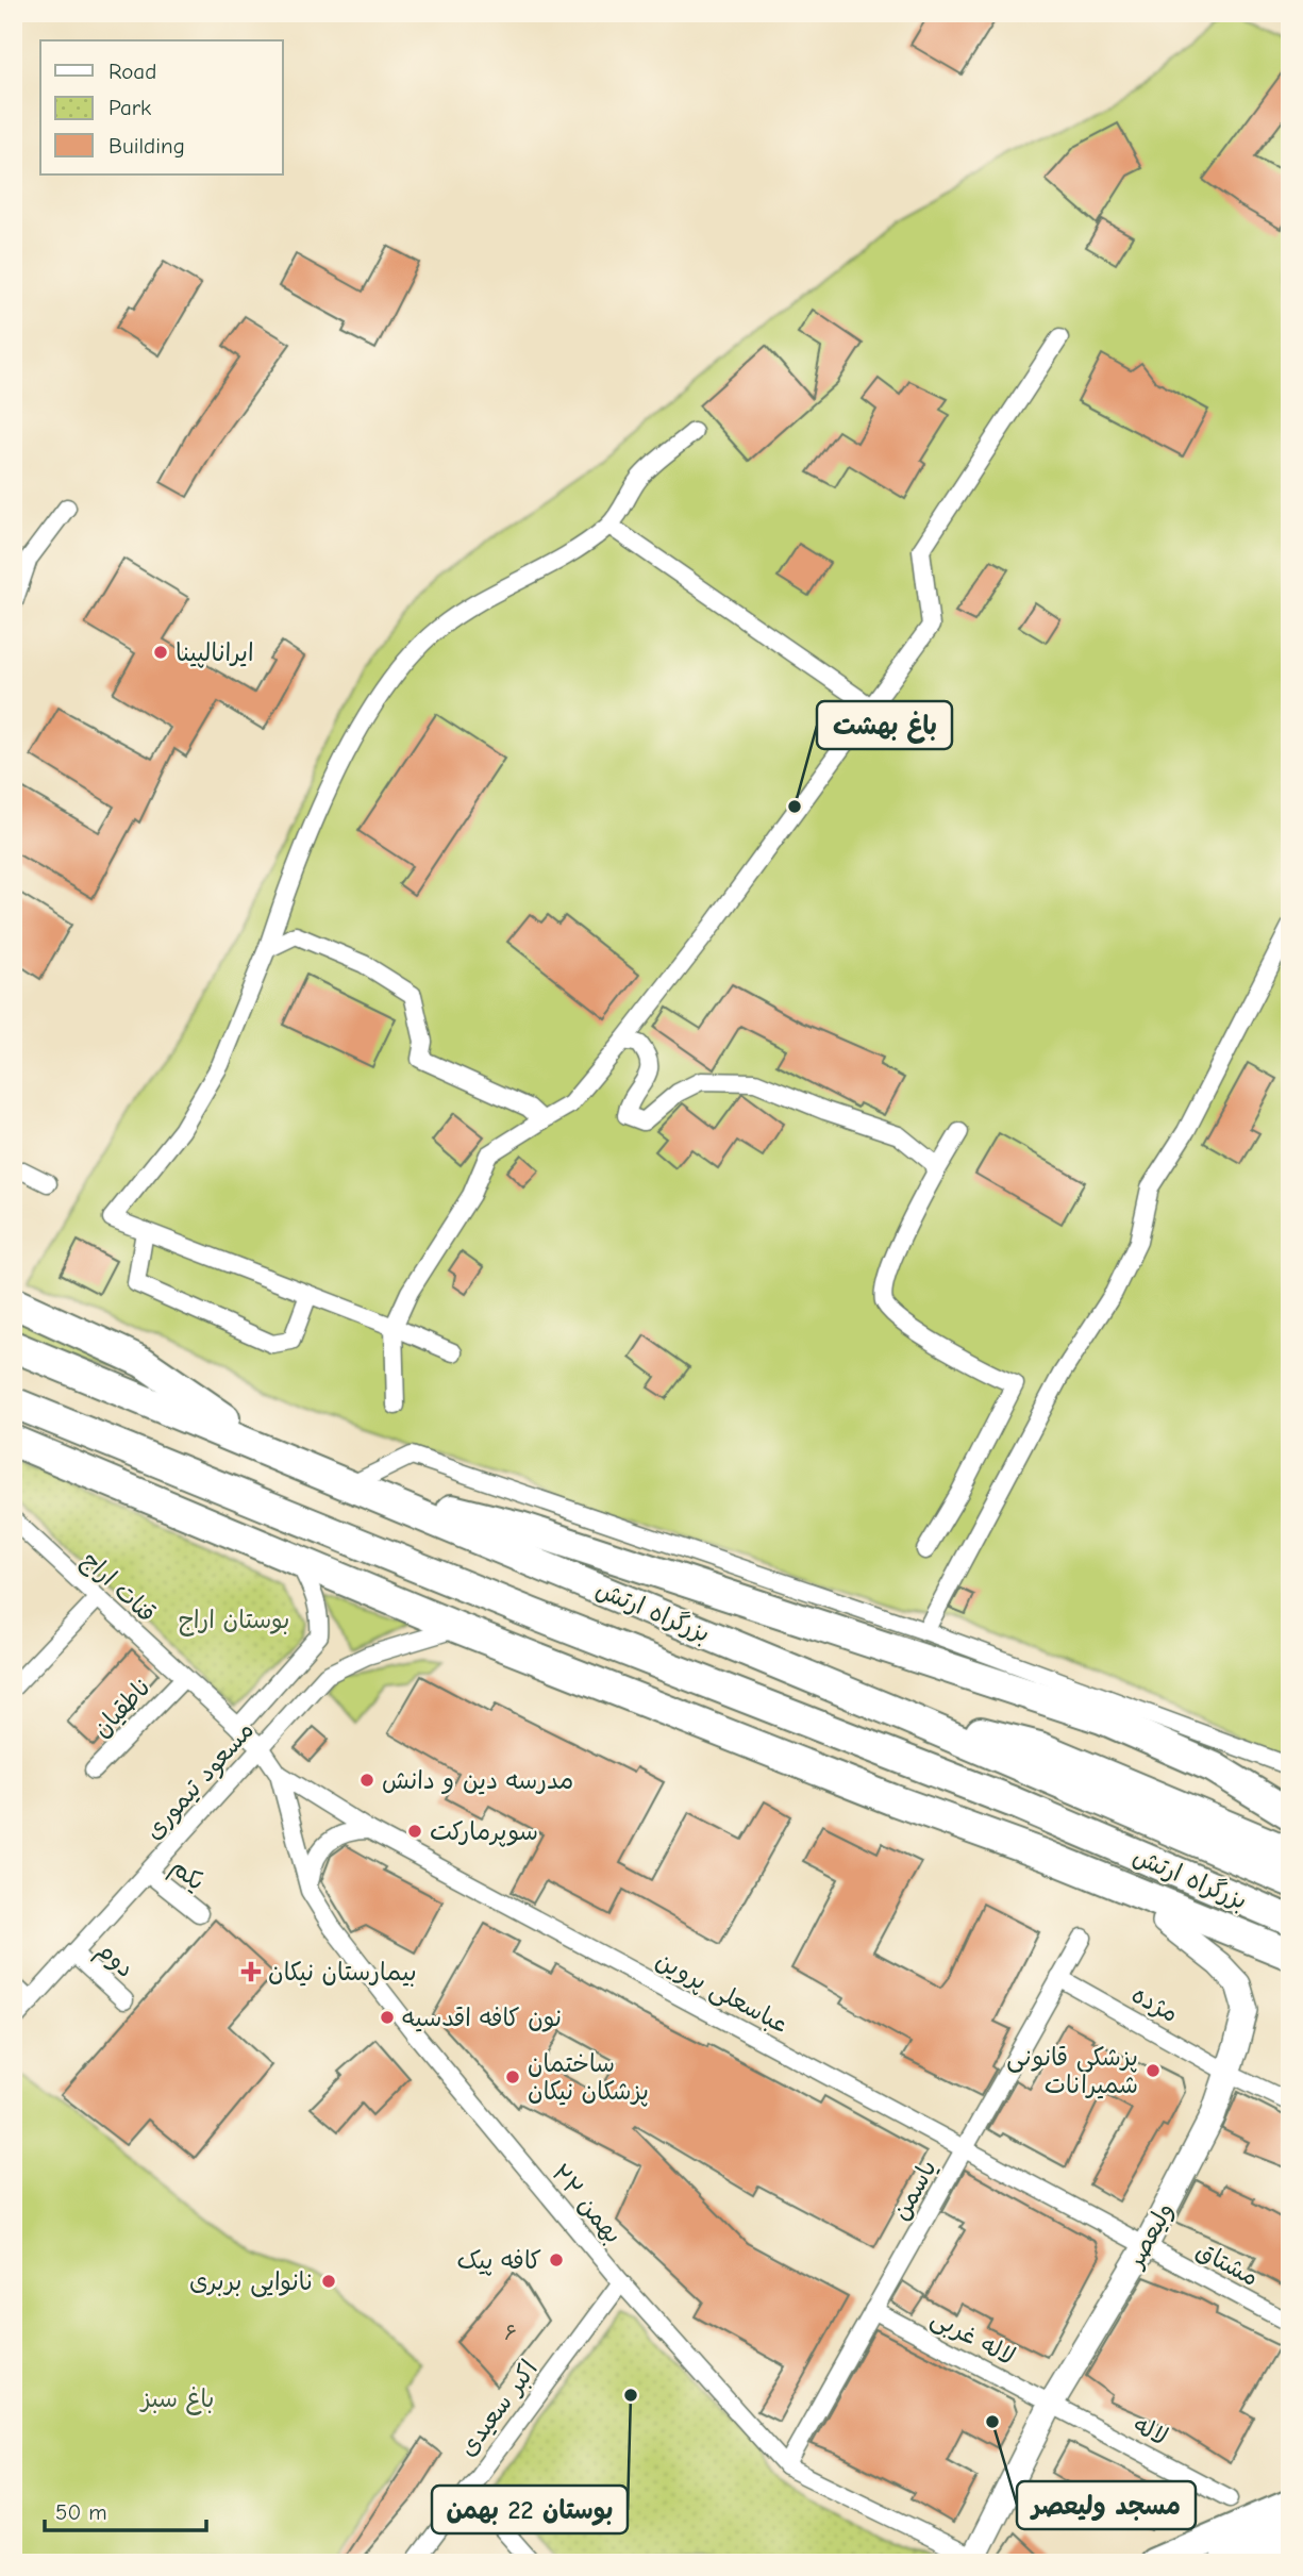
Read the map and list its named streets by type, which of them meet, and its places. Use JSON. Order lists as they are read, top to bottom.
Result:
{
  "streets": {
    "highway": ["بزرگراه ارتش"],
    "main road": ["ولیعصر"],
    "street": [
      "قنات اراج",
      "ناطقیان",
      "مسعود تیموری",
      "یکم",
      "دوم",
      "عباسعلی پروین",
      "مژده",
      "یاسمن",
      "۲۲ بهمن",
      "مشتاق",
      "لاله غربی",
      "اکبر سعیدی",
      "لاله"
    ]
  },
  "crossings": [
    ["قنات اراج", "ناطقیان"],
    ["قنات اراج", "مسعود تیموری"],
    ["قنات اراج", "عباسعلی پروین"],
    ["قنات اراج", "۲۲ بهمن"],
    ["مسعود تیموری", "یکم"],
    ["مسعود تیموری", "دوم"],
    ["عباسعلی پروین", "یاسمن"],
    ["عباسعلی پروین", "۲۲ بهمن"],
    ["عباسعلی پروین", "ولیعصر"],
    ["عباسعلی پروین", "مشتاق"],
    ["مژده", "یاسمن"],
    ["مژده", "ولیعصر"],
    ["یاسمن", "۲۲ بهمن"],
    ["یاسمن", "لاله غربی"],
    ["۲۲ بهمن", "ولیعصر"],
    ["۲۲ بهمن", "اکبر سعیدی"],
    ["ولیعصر", "مشتاق"],
    ["ولیعصر", "لاله غربی"],
    ["ولیعصر", "لاله"],
    ["لاله غربی", "لاله"]
  ],
  "parks": ["بوستان اراج", "باغ سبز"],
  "places": {
    "other": [
      "ایرانالپینا",
      "باغ بهشت",
      "مدرسه دین و دانش",
      "سوپرمارکت",
      "نون کافه اقدسیه",
      "پزشکی قانونی شمیرانات",
      "ساختمان پزشکان نیکان",
      "کافه پیک",
      "نانوایی بربری",
      "بوستان 22 بهمن",
      "مسجد ولیعصر"
    ],
    "health": ["بیمارستان نیکان"]
  },
  "house_numbers": ["۶"],
  "legend": ["Road", "Park", "Building"],
  "scale_bar": "50 m"
}
